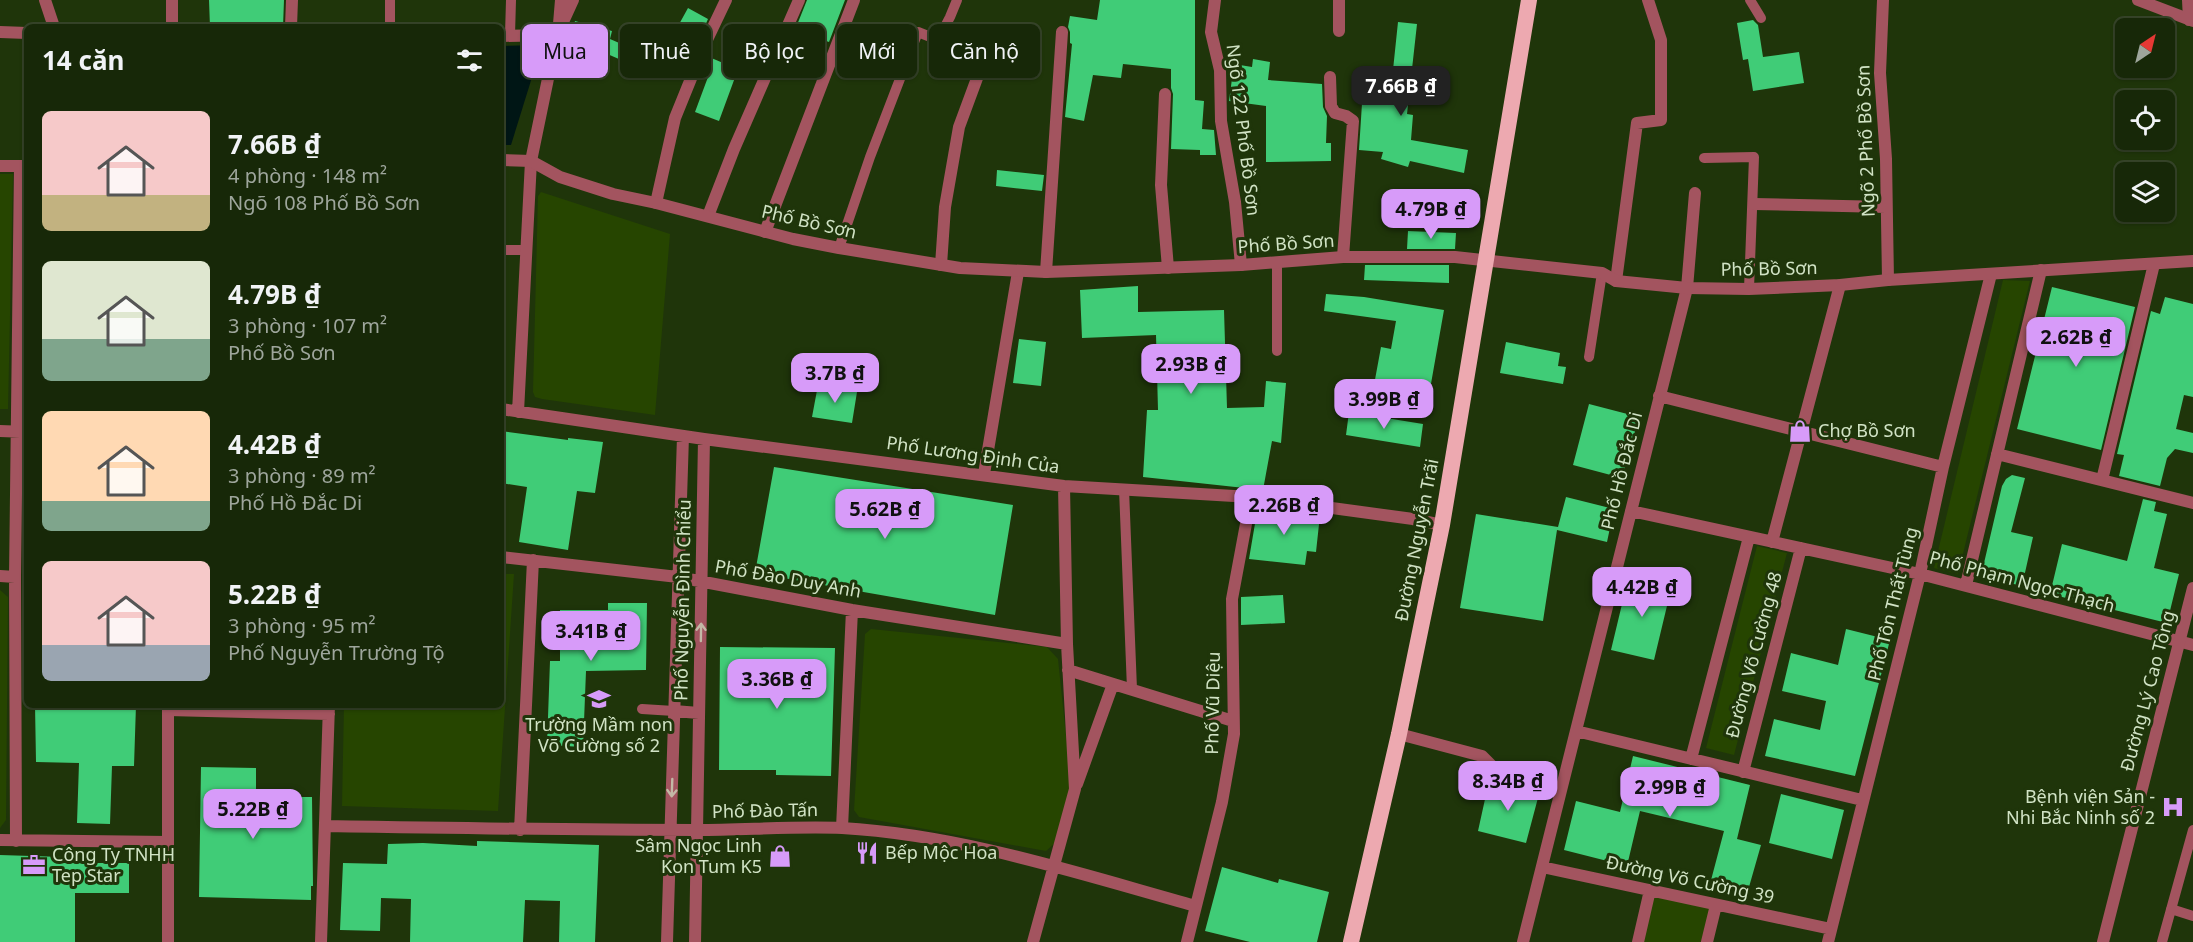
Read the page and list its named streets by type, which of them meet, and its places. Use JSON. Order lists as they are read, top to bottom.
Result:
{
  "streets": {
    "highway": ["Đường Nguyễn Trãi"],
    "street": [
      "Ngõ 122 Phố Bồ Sơn",
      "Ngõ 2 Phố Bồ Sơn",
      "Phố Bồ Sơn",
      "Phố Lương Định Của",
      "Phố Hồ Đắc Di",
      "Phố Đào Duy Anh",
      "Phố Phạm Ngọc Thạch",
      "Phố Nguyễn Đình Chiểu",
      "Phố Tôn Thất Tùng",
      "Đường Võ Cường 48",
      "Đường Lý Cao Tông",
      "Phố Vũ Diệu",
      "Phố Đào Tấn",
      "Đường Võ Cường 39"
    ]
  },
  "crossings": [
    ["Ngõ 122 Phố Bồ Sơn", "Phố Bồ Sơn"],
    ["Ngõ 2 Phố Bồ Sơn", "Phố Bồ Sơn"],
    ["Phố Bồ Sơn", "Phố Hồ Đắc Di"],
    ["Phố Bồ Sơn", "Đường Nguyễn Trãi"],
    ["Phố Bồ Sơn", "Phố Tôn Thất Tùng"],
    ["Phố Lương Định Của", "Đường Nguyễn Trãi"],
    ["Phố Lương Định Của", "Phố Nguyễn Đình Chiểu"],
    ["Phố Lương Định Của", "Phố Vũ Diệu"],
    ["Phố Hồ Đắc Di", "Phố Phạm Ngọc Thạch"],
    ["Phố Hồ Đắc Di", "Đường Võ Cường 39"],
    ["Phố Đào Duy Anh", "Phố Nguyễn Đình Chiểu"],
    ["Phố Phạm Ngọc Thạch", "Phố Tôn Thất Tùng"],
    ["Phố Phạm Ngọc Thạch", "Đường Võ Cường 48"],
    ["Phố Phạm Ngọc Thạch", "Đường Lý Cao Tông"],
    ["Phố Nguyễn Đình Chiểu", "Phố Đào Tấn"],
    ["Phố Tôn Thất Tùng", "Đường Võ Cường 39"],
    ["Phố Vũ Diệu", "Phố Đào Tấn"]
  ],
  "places": {
    "shop": ["Chợ Bồ Sơn", "Sâm Ngọc Linh Kon Tum K5"],
    "school or university": ["Trường Mầm non Võ Cường số 2"],
    "hospital": ["Bệnh viện Sản - Nhi Bắc Ninh số 2"],
    "restaurant": ["Bếp Mộc Hoa"],
    "office": ["Công Ty TNHH Tep Star"]
  },
  "north": "top right",
  "page": {
    "chip": [
      "Mua",
      "Thuê",
      "Bộ lọc",
      "Mới",
      "Căn hộ"
    ],
    "heading": "14 căn",
    "price": [
      "7.66B ₫",
      "4.79B ₫",
      "2.62B ₫",
      "2.93B ₫",
      "3.7B ₫",
      "3.99B ₫",
      "2.26B ₫",
      "5.62B ₫",
      "4.42B ₫",
      "3.41B ₫",
      "3.36B ₫",
      "8.34B ₫",
      "2.99B ₫",
      "5.22B ₫"
    ],
    "list": [
      {
        "name": "7.66B ₫",
        "note": "4 phòng · 148 m² · Ngõ 108 Phố Bồ Sơn"
      },
      {
        "name": "4.79B ₫",
        "note": "3 phòng · 107 m² · Phố Bồ Sơn"
      },
      {
        "name": "4.42B ₫",
        "note": "3 phòng · 89 m² · Phố Hồ Đắc Di"
      },
      {
        "name": "5.22B ₫",
        "note": "3 phòng · 95 m² · Phố Nguyễn Trường Tộ"
      }
    ]
  }
}
